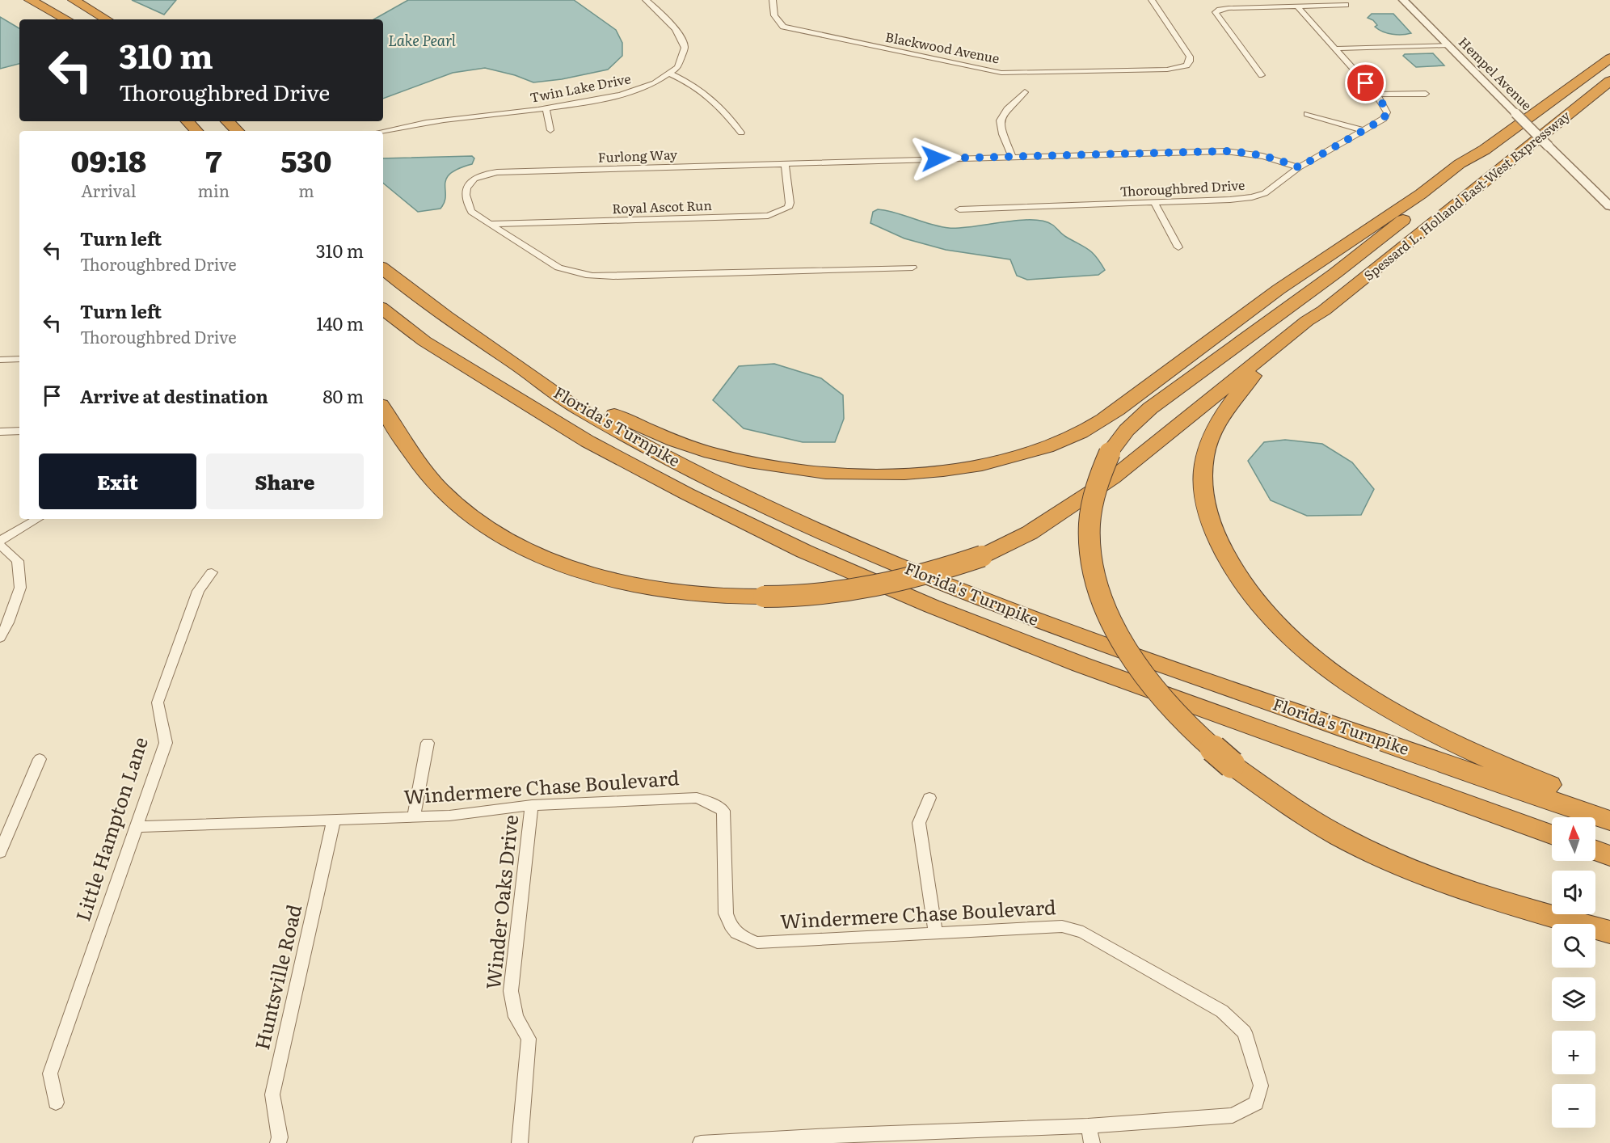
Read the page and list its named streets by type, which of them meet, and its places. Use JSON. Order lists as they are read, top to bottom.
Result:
{
  "streets": {
    "highway": ["Spessard L. Holland East-West Expressway", "Florida's Turnpike"],
    "street": [
      "Blackwood Avenue",
      "Hempel Avenue",
      "Twin Lake Drive",
      "Furlong Way",
      "Thoroughbred Drive",
      "Royal Ascot Run",
      "Windermere Chase Boulevard",
      "Little Hampton Lane",
      "Winder Oaks Drive",
      "Huntsville Road"
    ]
  },
  "crossings": [
    ["Furlong Way", "Thoroughbred Drive"],
    ["Furlong Way", "Royal Ascot Run"],
    ["Windermere Chase Boulevard", "Little Hampton Lane"],
    ["Windermere Chase Boulevard", "Winder Oaks Drive"],
    ["Windermere Chase Boulevard", "Huntsville Road"]
  ],
  "water": ["Lake Pearl"],
  "north": "top",
  "page": {
    "turn": ["310 m", "Thoroughbred Drive"],
    "eta": [
      "09:18",
      "Arrival",
      "7",
      "min",
      "530",
      "m"
    ],
    "list": [
      {
        "name": "Turn left",
        "note": "Thoroughbred Drive",
        "value": "310 m"
      },
      {
        "name": "Turn left",
        "note": "Thoroughbred Drive",
        "value": "140 m"
      },
      {
        "name": "Arrive at destination",
        "value": "80 m"
      }
    ],
    "buttons": ["Exit", "Share"],
    "map_buttons": ["+", "−"]
  }
}
